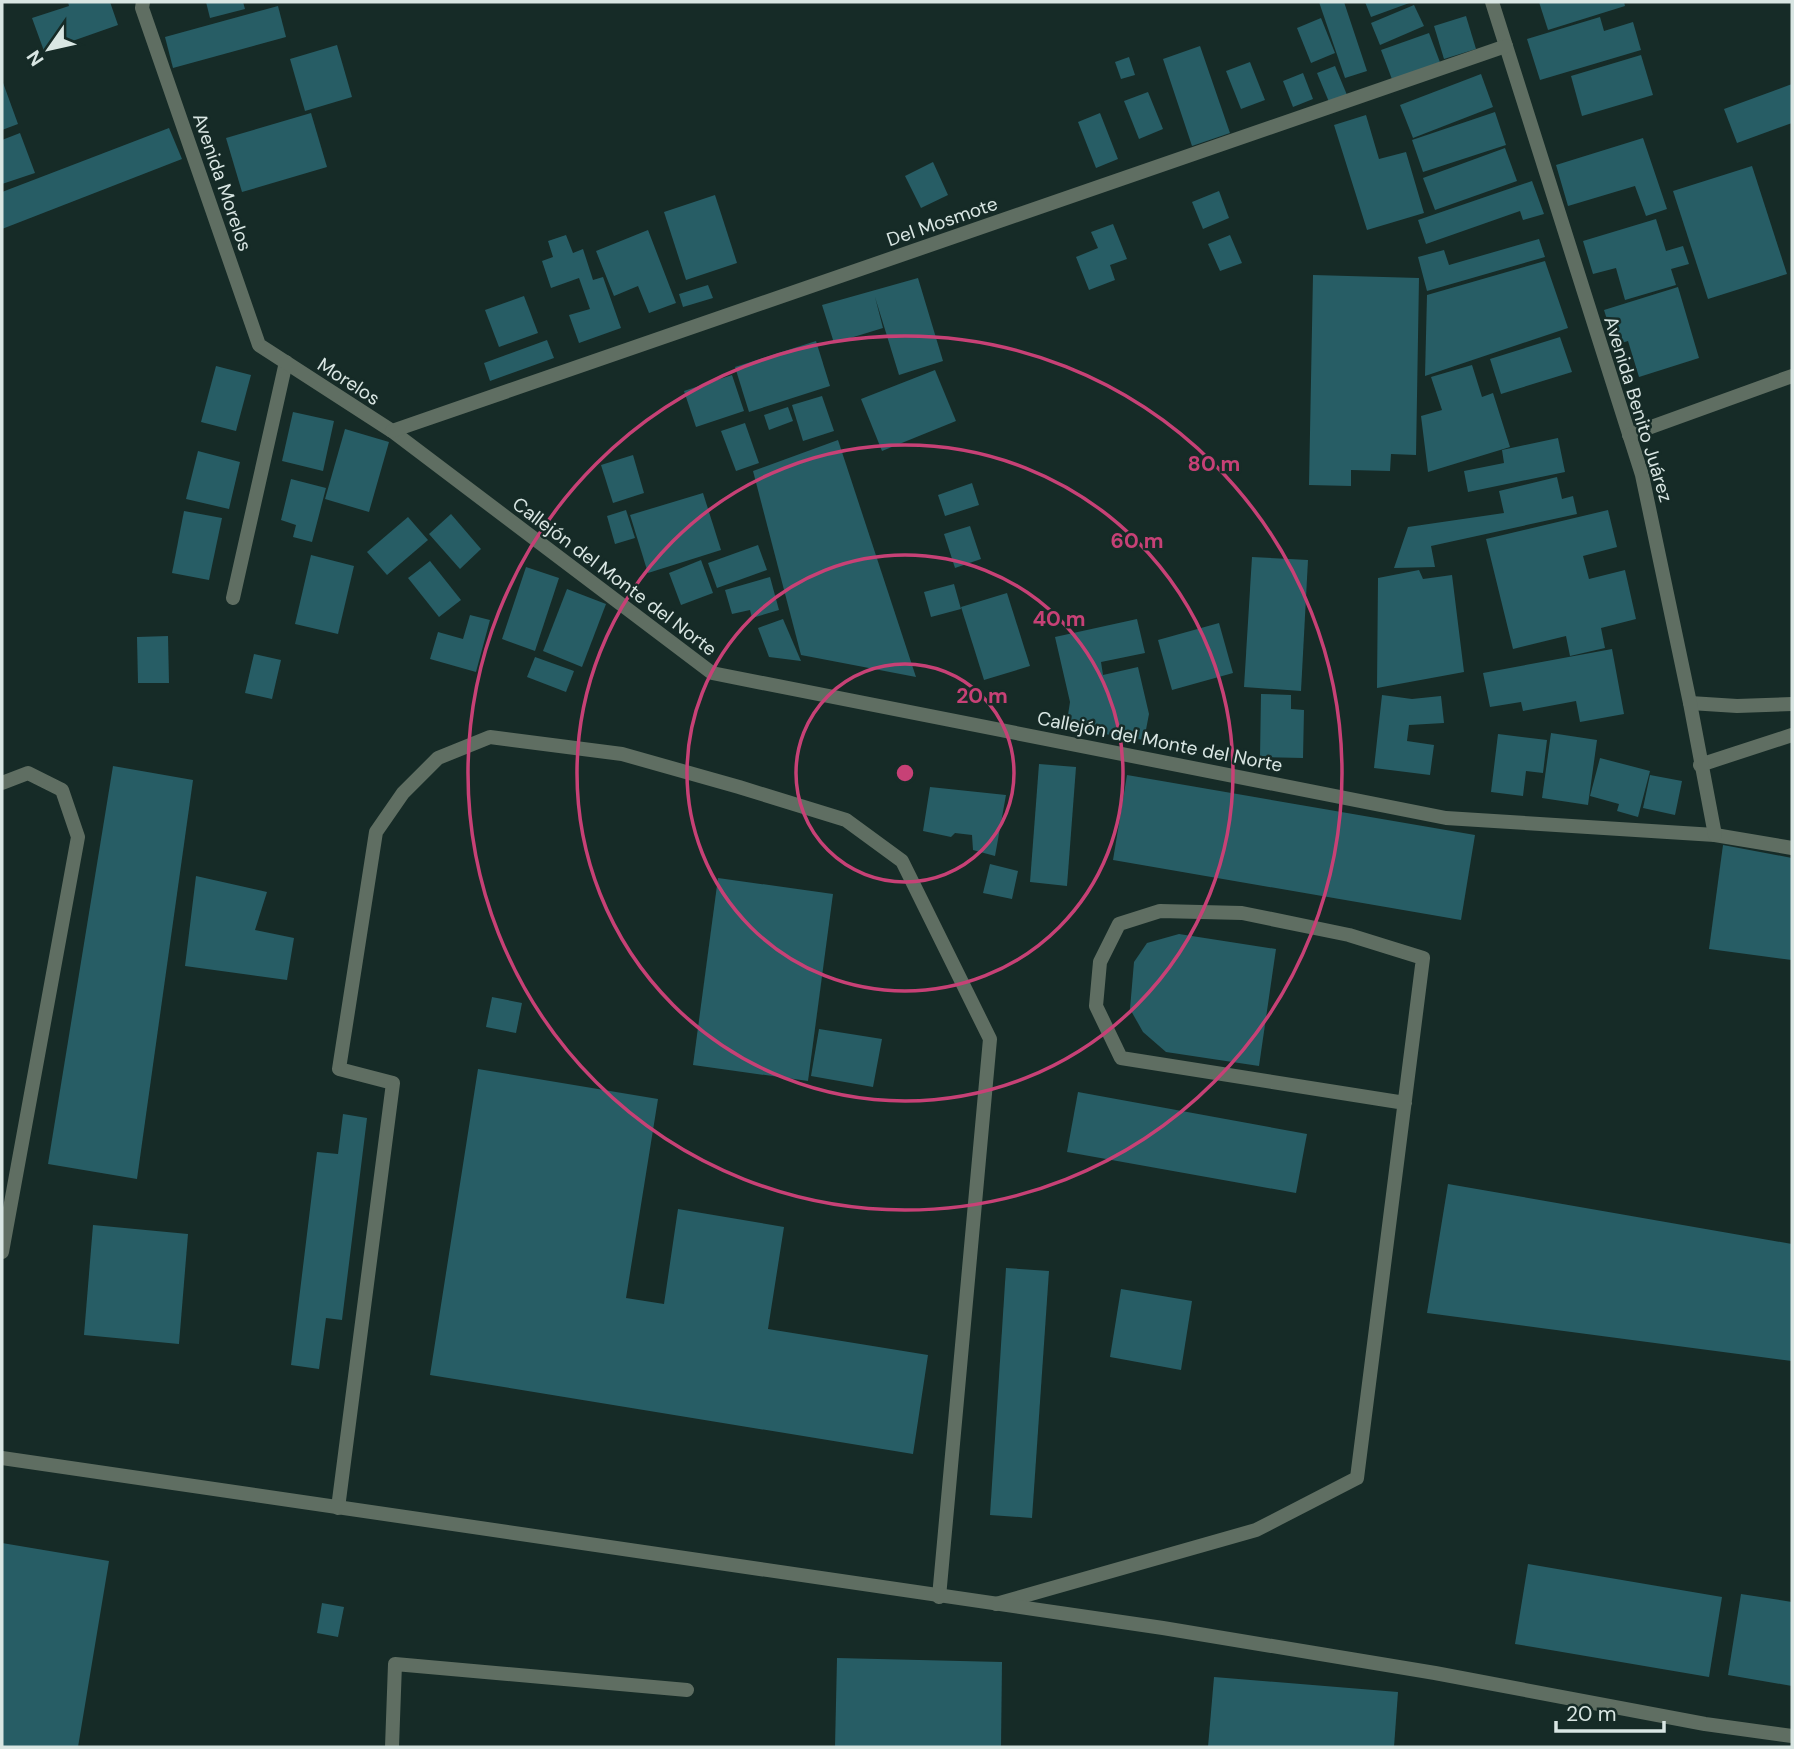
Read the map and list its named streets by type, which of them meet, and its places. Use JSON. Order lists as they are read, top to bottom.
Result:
{
  "streets": {
    "street": [
      "Avenida Morelos",
      "Del Mosmote",
      "Morelos",
      "Avenida Benito Juárez",
      "Callejón del Monte del Norte"
    ]
  },
  "crossings": [
    ["Avenida Morelos", "Morelos"],
    ["Del Mosmote", "Morelos"],
    ["Del Mosmote", "Avenida Benito Juárez"],
    ["Del Mosmote", "Callejón del Monte del Norte"],
    ["Morelos", "Callejón del Monte del Norte"],
    ["Avenida Benito Juárez", "Callejón del Monte del Norte"]
  ],
  "scale_bar": "20 m",
  "north": "bottom left",
  "rings": [
    "80 m",
    "60 m",
    "40 m",
    "20 m"
  ]
}
